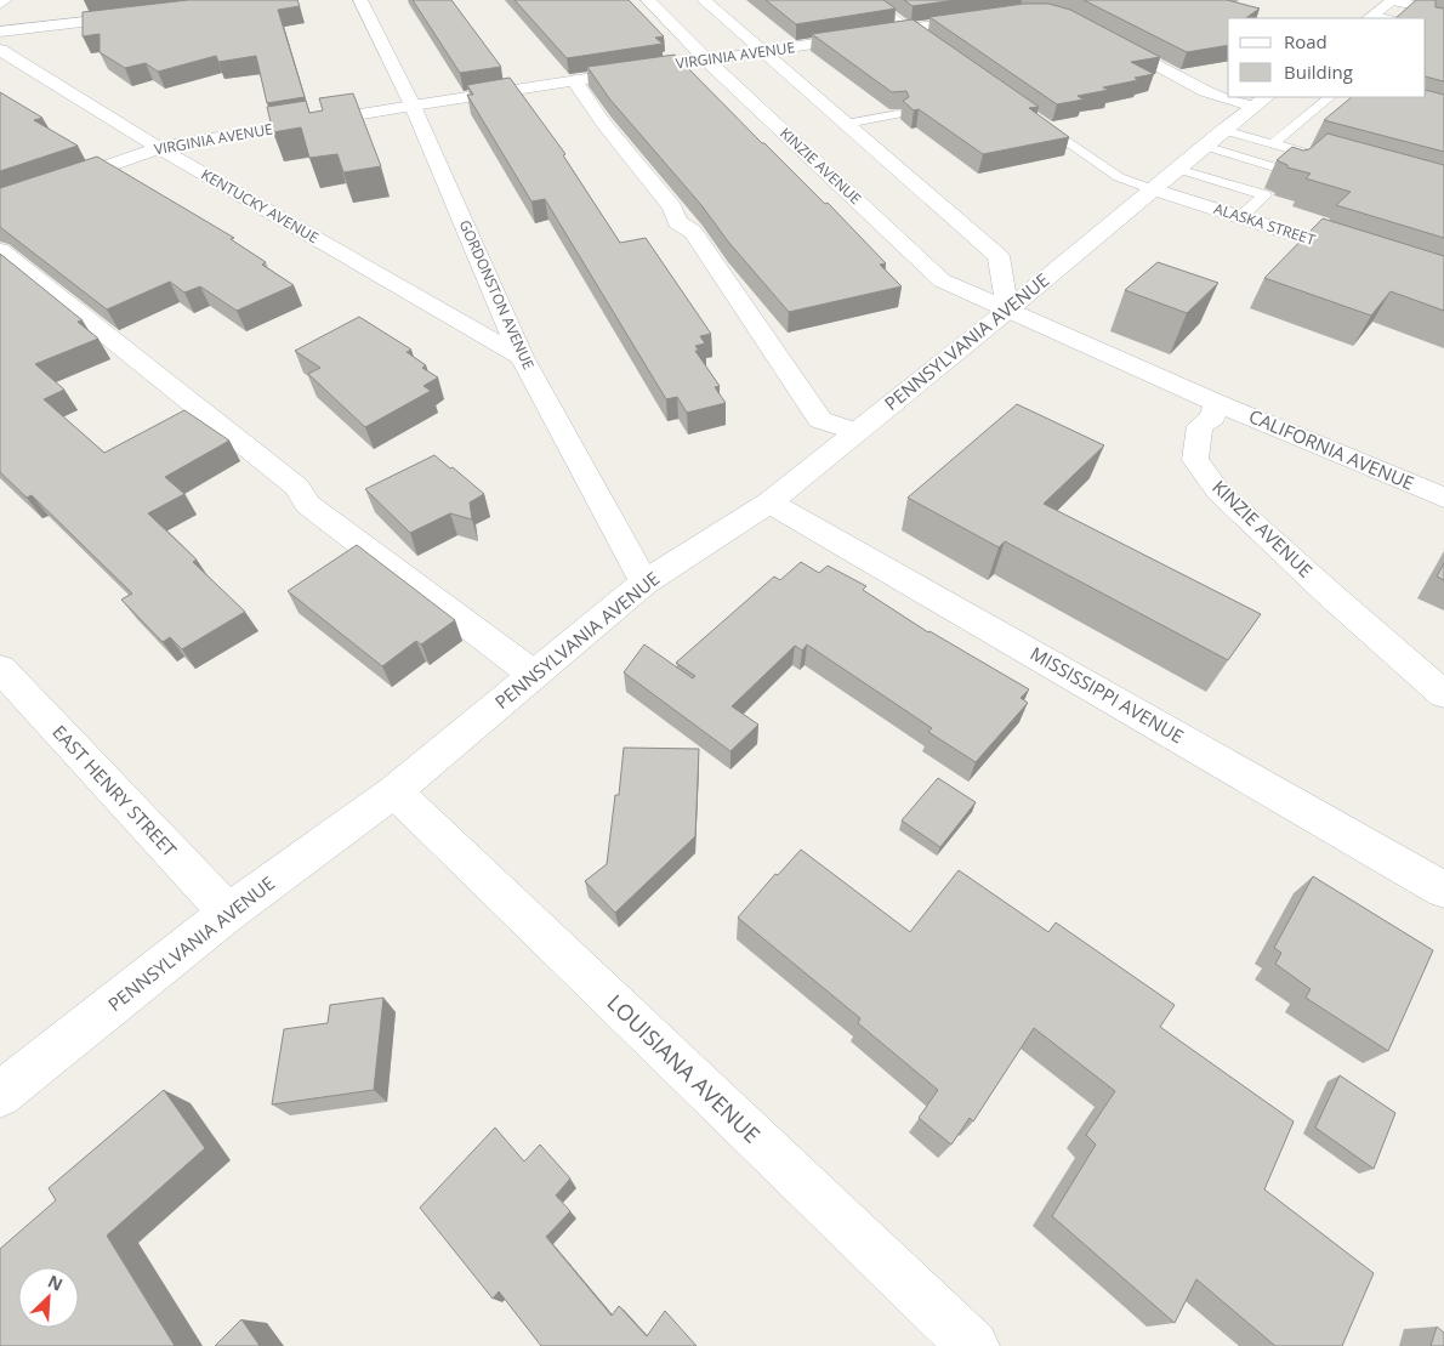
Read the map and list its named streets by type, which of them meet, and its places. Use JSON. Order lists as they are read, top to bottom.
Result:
{
  "streets": {
    "street": [
      "VIRGINIA AVENUE",
      "KINZIE AVENUE",
      "KENTUCKY AVENUE",
      "ALASKA STREET",
      "GORDONSTON AVENUE",
      "PENNSYLVANIA AVENUE",
      "CALIFORNIA AVENUE",
      "MISSISSIPPI AVENUE",
      "EAST HENRY STREET",
      "LOUISIANA AVENUE"
    ]
  },
  "crossings": [
    ["VIRGINIA AVENUE", "KINZIE AVENUE"],
    ["VIRGINIA AVENUE", "KENTUCKY AVENUE"],
    ["VIRGINIA AVENUE", "GORDONSTON AVENUE"],
    ["KINZIE AVENUE", "PENNSYLVANIA AVENUE"],
    ["KINZIE AVENUE", "CALIFORNIA AVENUE"],
    ["KENTUCKY AVENUE", "GORDONSTON AVENUE"],
    ["ALASKA STREET", "PENNSYLVANIA AVENUE"],
    ["GORDONSTON AVENUE", "PENNSYLVANIA AVENUE"],
    ["PENNSYLVANIA AVENUE", "MISSISSIPPI AVENUE"],
    ["PENNSYLVANIA AVENUE", "EAST HENRY STREET"],
    ["PENNSYLVANIA AVENUE", "LOUISIANA AVENUE"]
  ],
  "legend": ["Road", "Building"],
  "north": "top right"
}
